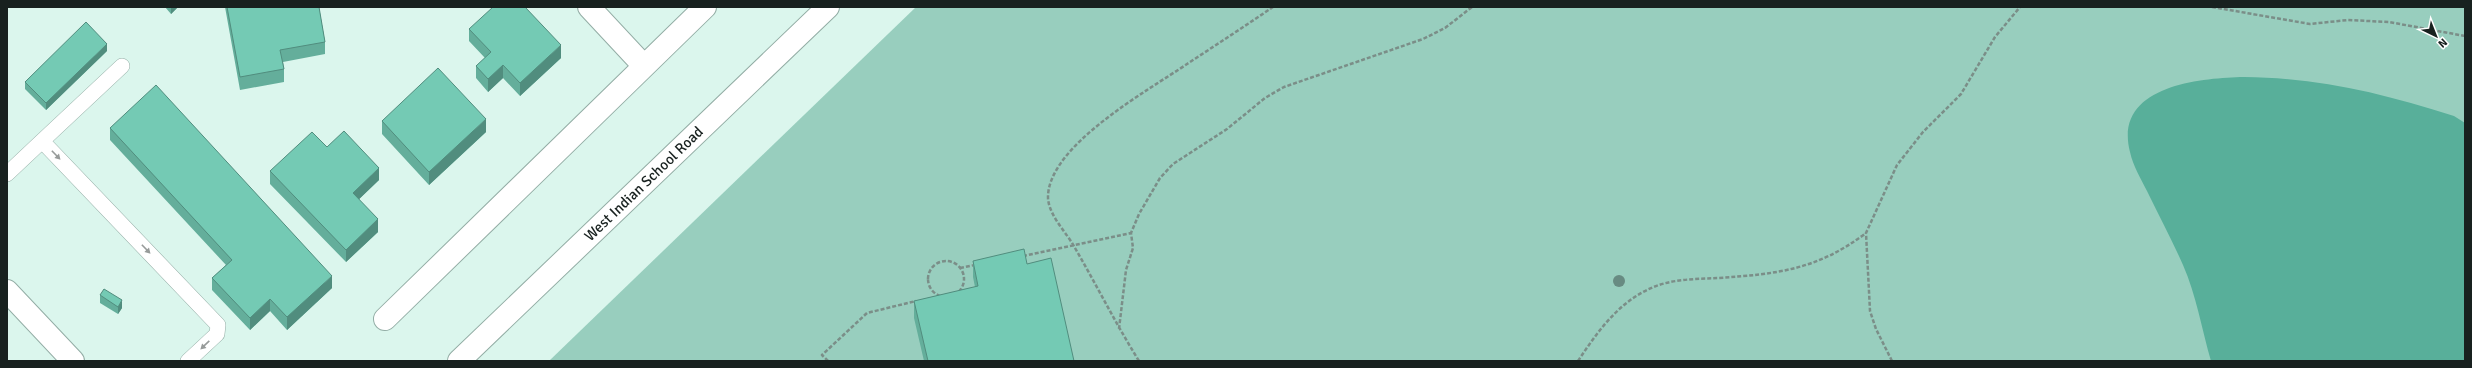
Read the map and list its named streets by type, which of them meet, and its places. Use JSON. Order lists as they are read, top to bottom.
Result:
{
  "streets": {
    "main road": ["West Indian School Road"]
  },
  "north": "bottom right"
}
